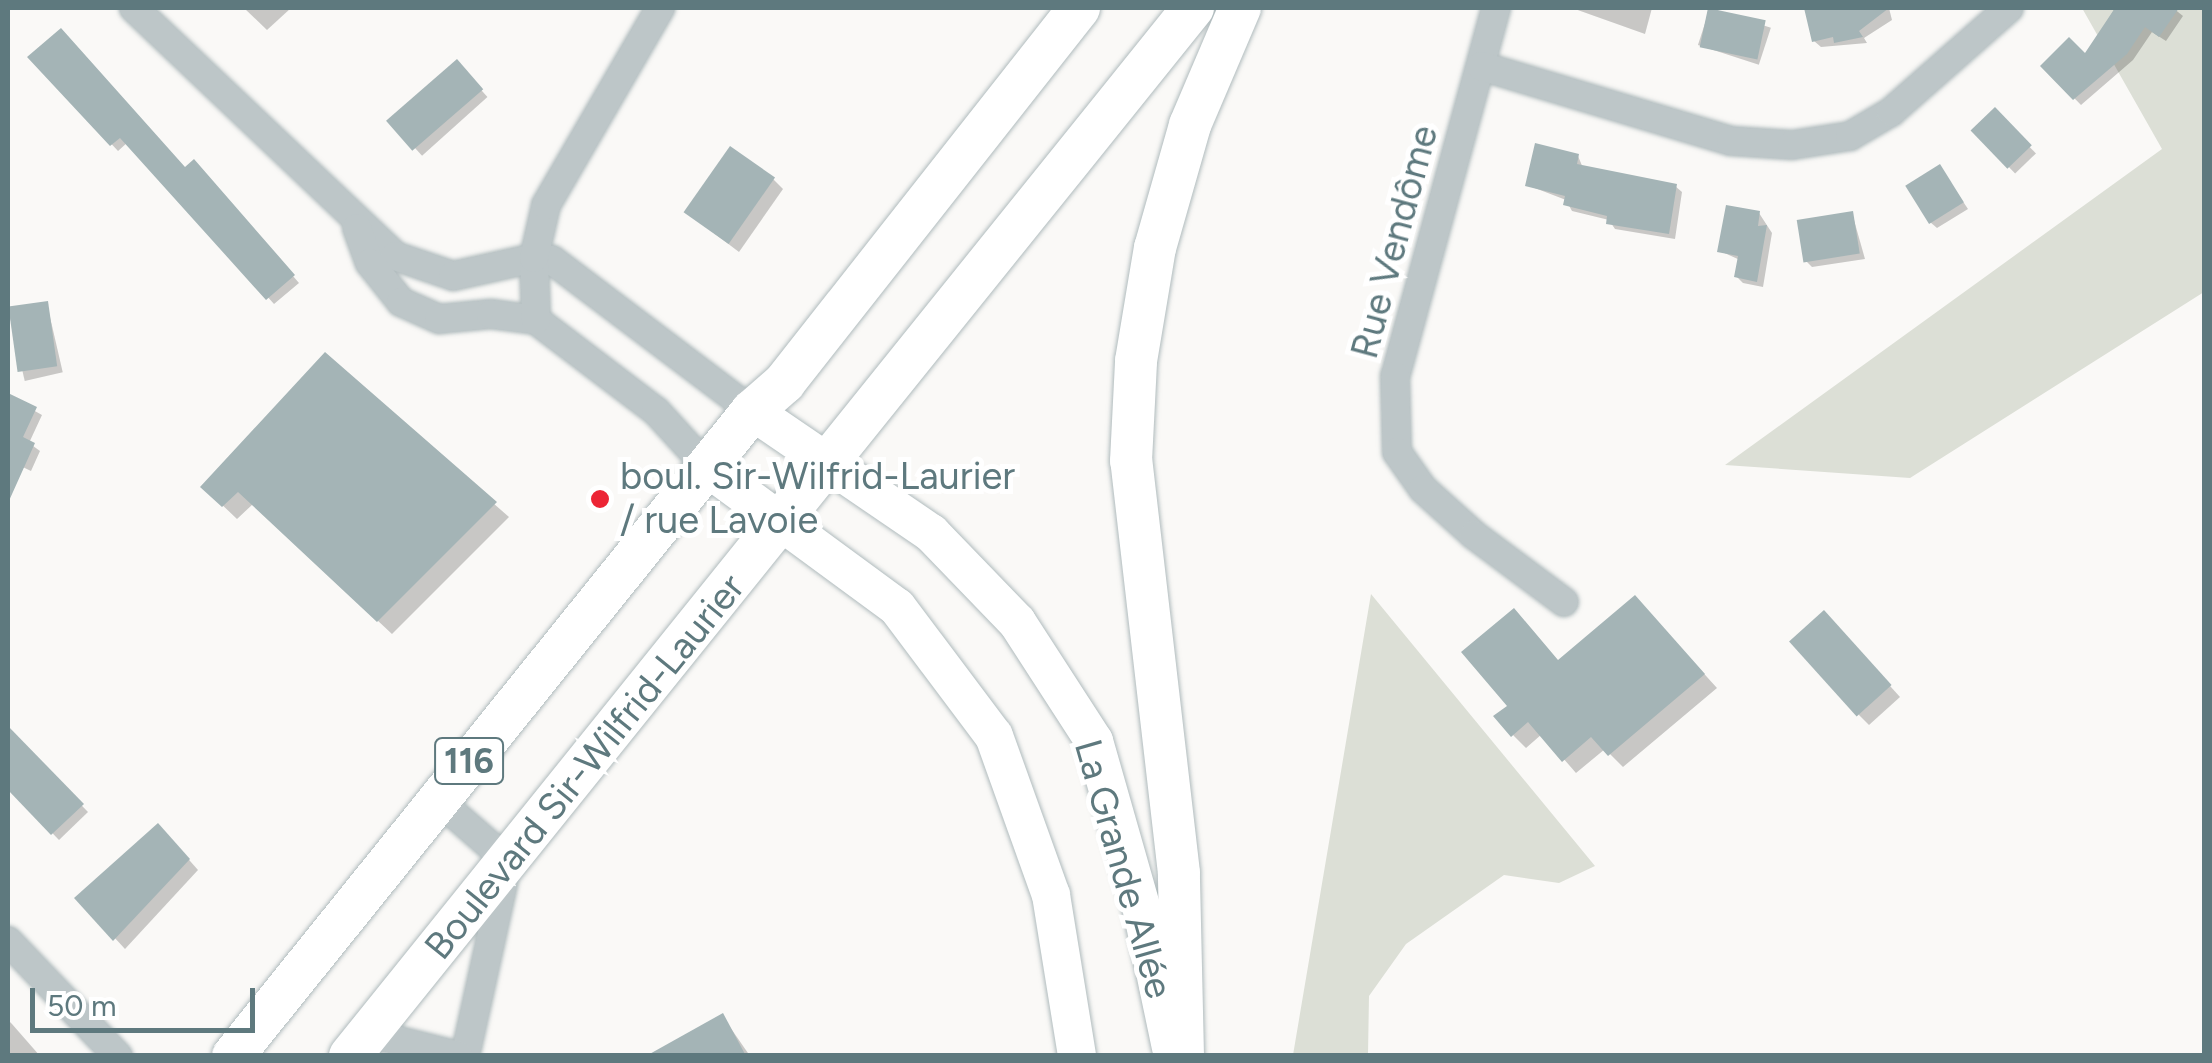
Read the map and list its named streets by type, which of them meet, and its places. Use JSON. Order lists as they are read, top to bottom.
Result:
{
  "streets": {
    "main road": ["116", "Boulevard Sir-Wilfrid-Laurier"],
    "street": ["Rue Vendôme", "La Grande Allée"]
  },
  "crossings": [
    ["116", "La Grande Allée"],
    ["Boulevard Sir-Wilfrid-Laurier", "La Grande Allée"]
  ],
  "places": ["boul. Sir-Wilfrid-Laurier / rue Lavoie"],
  "scale_bar": "50 m"
}
